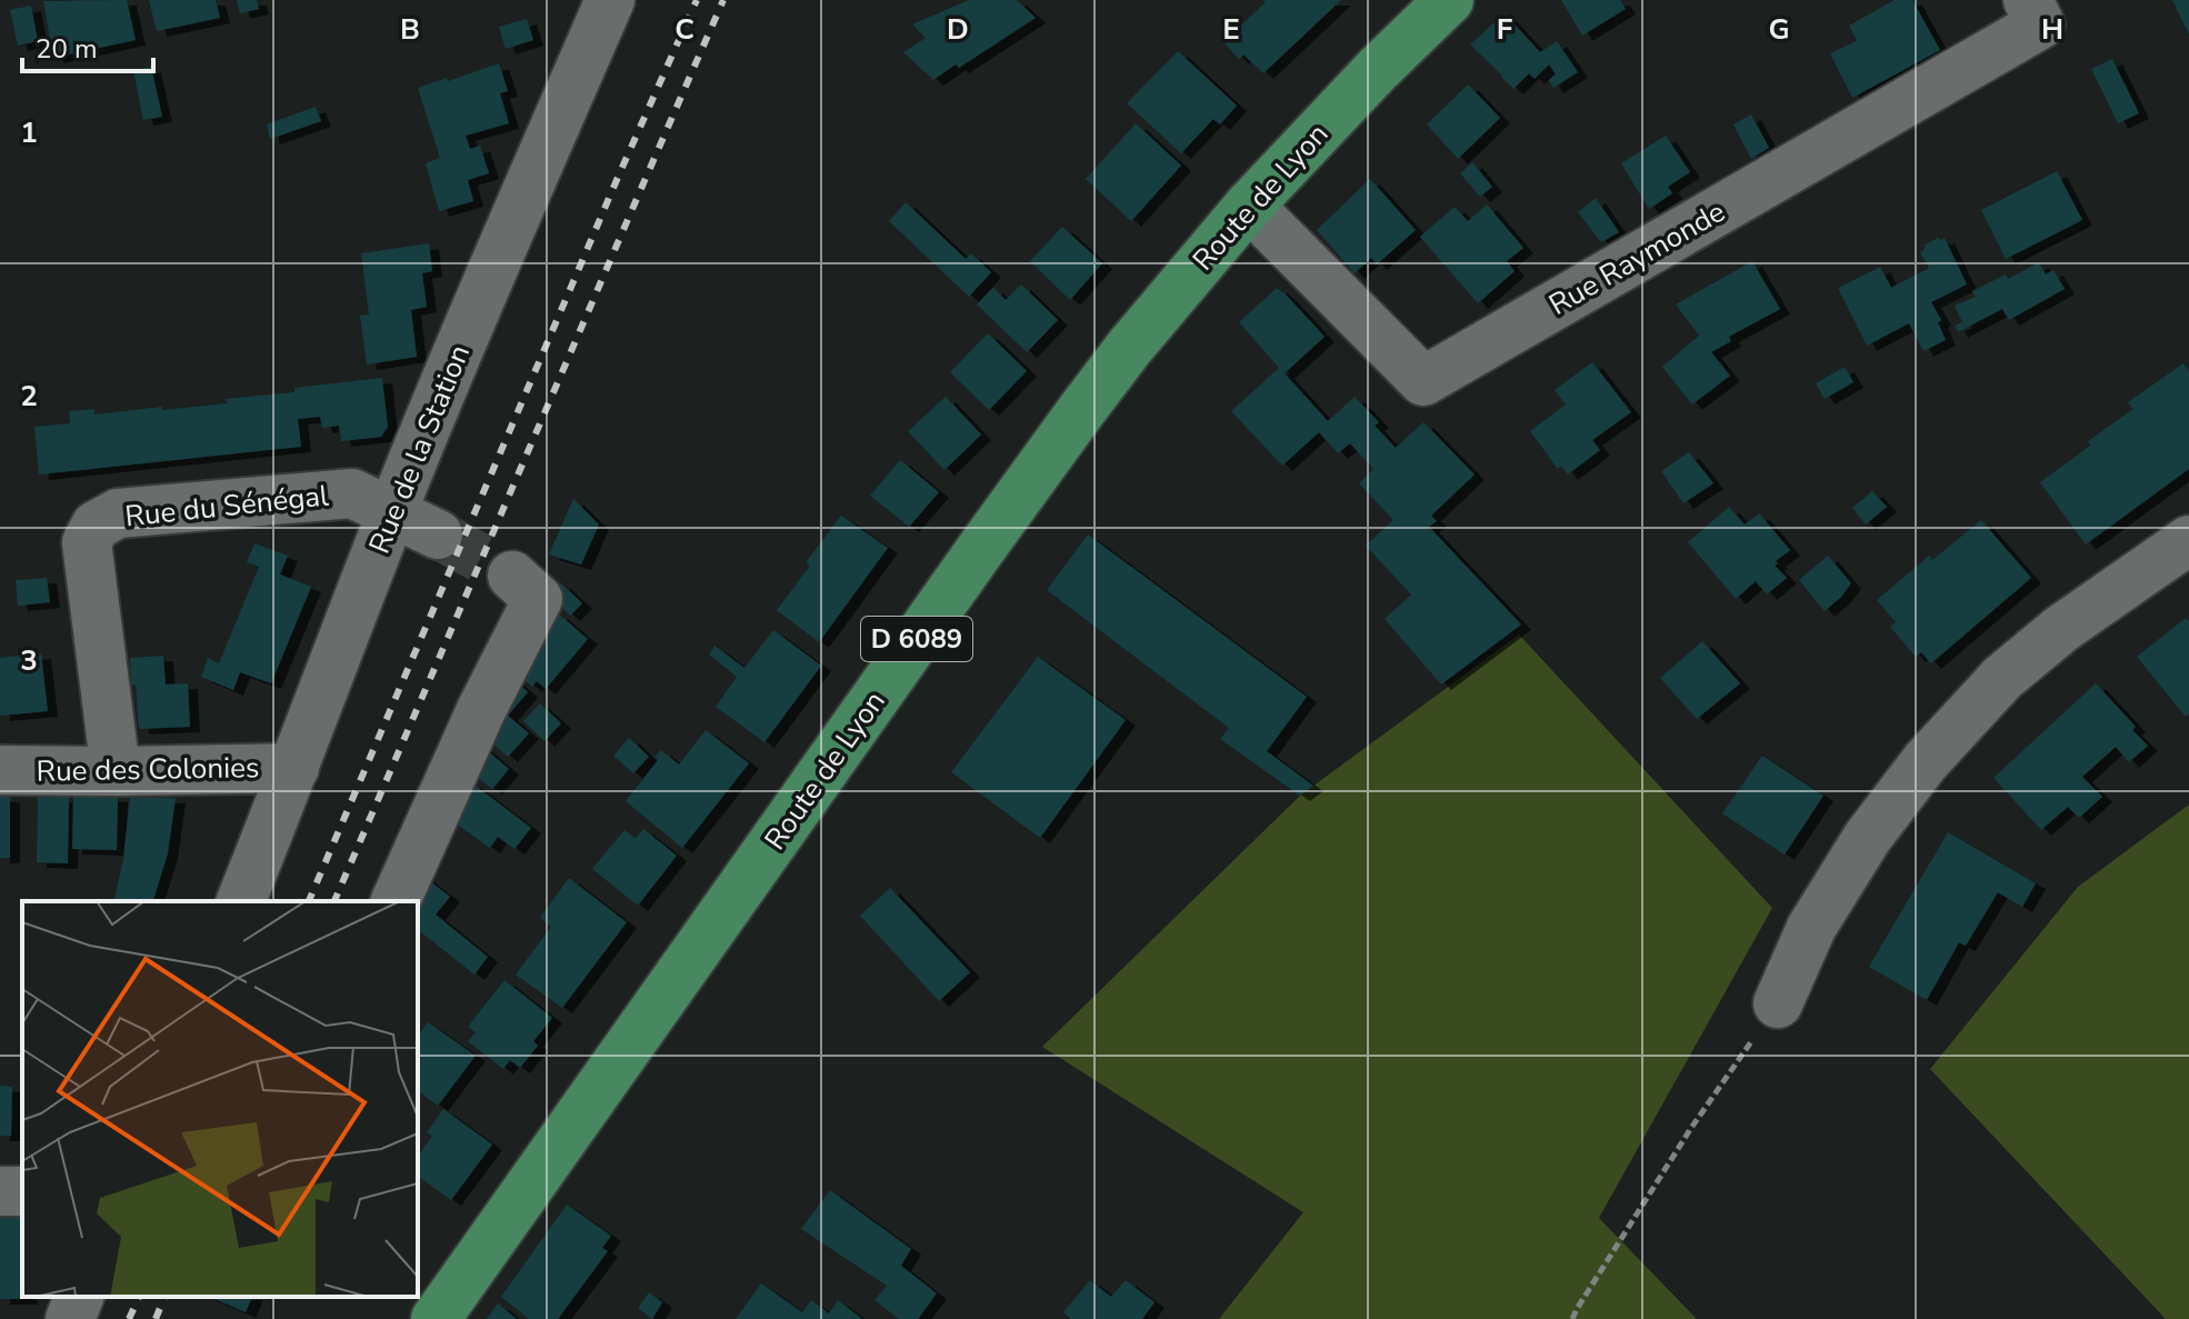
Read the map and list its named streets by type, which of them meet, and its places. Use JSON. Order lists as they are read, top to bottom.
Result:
{
  "streets": {
    "main road": ["Route de Lyon", "D 6089"],
    "street": [
      "Rue Raymonde",
      "Rue de la Station",
      "Rue du Sénégal",
      "Rue des Colonies"
    ]
  },
  "crossings": [
    ["Route de Lyon", "Rue Raymonde"],
    ["Rue de la Station", "Rue du Sénégal"],
    ["Rue de la Station", "Rue des Colonies"],
    ["Rue du Sénégal", "Rue des Colonies"]
  ],
  "scale_bar": "20 m",
  "grid": {
    "columns": [
      "B",
      "C",
      "D",
      "E",
      "F",
      "G",
      "H"
    ],
    "rows": ["1", "2", "3"]
  }
}
